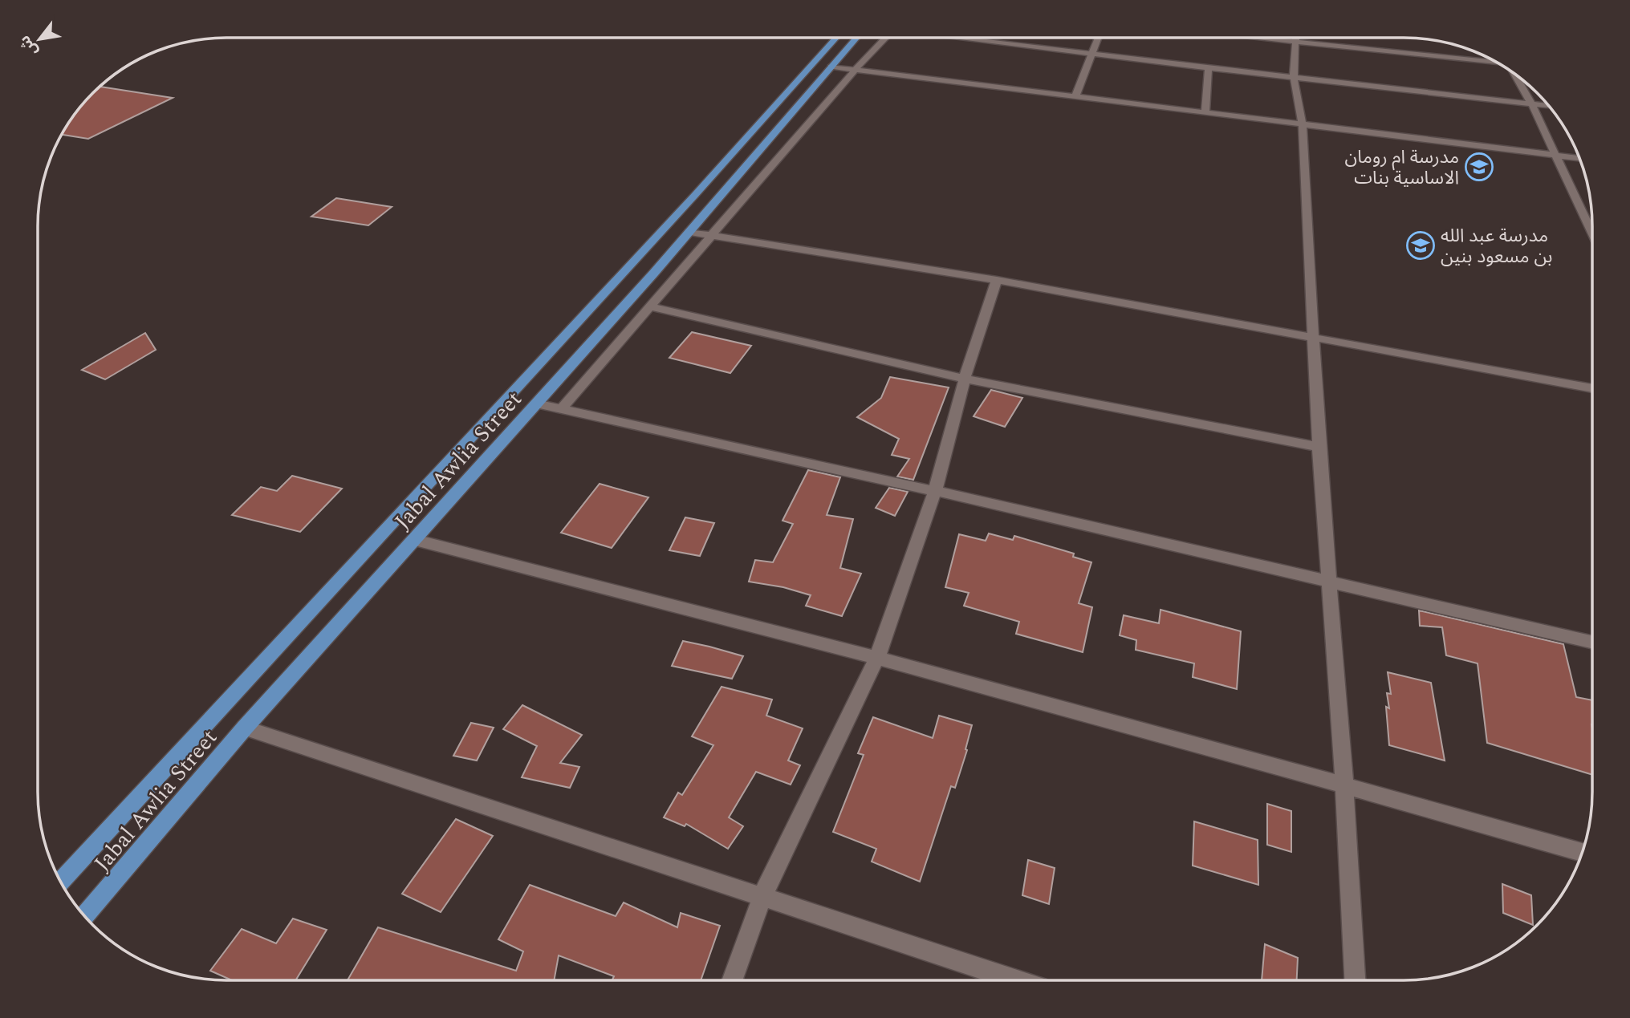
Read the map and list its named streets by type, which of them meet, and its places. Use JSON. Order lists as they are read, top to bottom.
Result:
{
  "streets": {
    "main road": ["Jabal Awlia Street"]
  },
  "places": {
    "school or university": ["مدرسة ام رومان الاساسية بنات", "مدرسة عبد الله بن مسعود بنين"]
  },
  "north": "bottom left"
}
